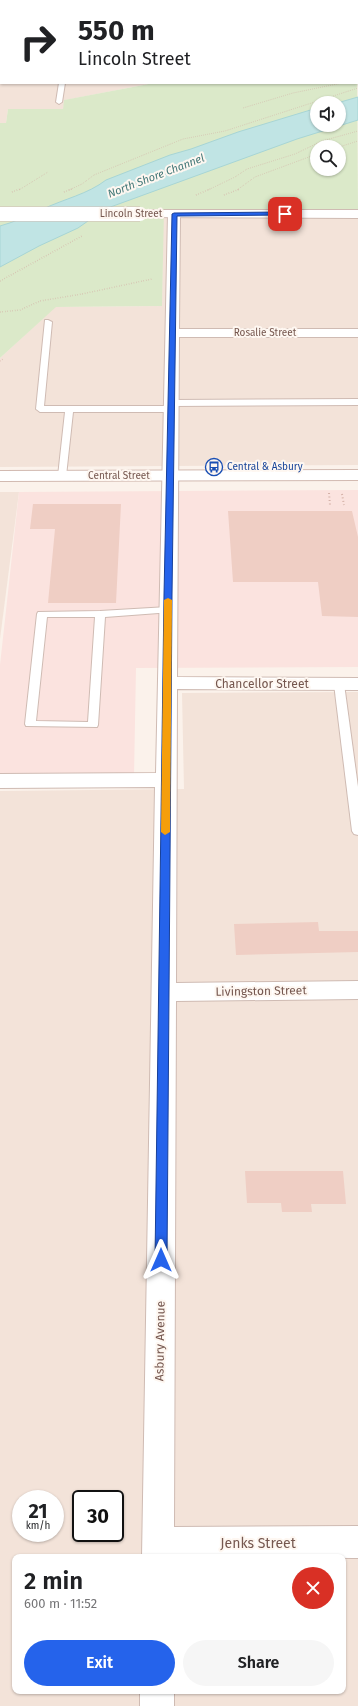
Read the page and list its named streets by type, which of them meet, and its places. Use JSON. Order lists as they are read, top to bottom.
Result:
{
  "streets": {
    "street": [
      "Lincoln Street",
      "Rosalie Street",
      "Central Street",
      "Chancellor Street",
      "Livingston Street",
      "Asbury Avenue",
      "Jenks Street"
    ]
  },
  "crossings": [
    ["Lincoln Street", "Asbury Avenue"],
    ["Rosalie Street", "Asbury Avenue"],
    ["Central Street", "Asbury Avenue"],
    ["Chancellor Street", "Asbury Avenue"],
    ["Livingston Street", "Asbury Avenue"],
    ["Asbury Avenue", "Jenks Street"]
  ],
  "water": ["North Shore Channel"],
  "places": {
    "bus stop": ["Central & Asbury"]
  },
  "page": {
    "turn": ["550 m", "Lincoln Street"],
    "speed": "21 km/h",
    "limit": "30",
    "heading": ["2 min", "600 m · 11:52"],
    "buttons": ["Exit", "Share"]
  }
}
